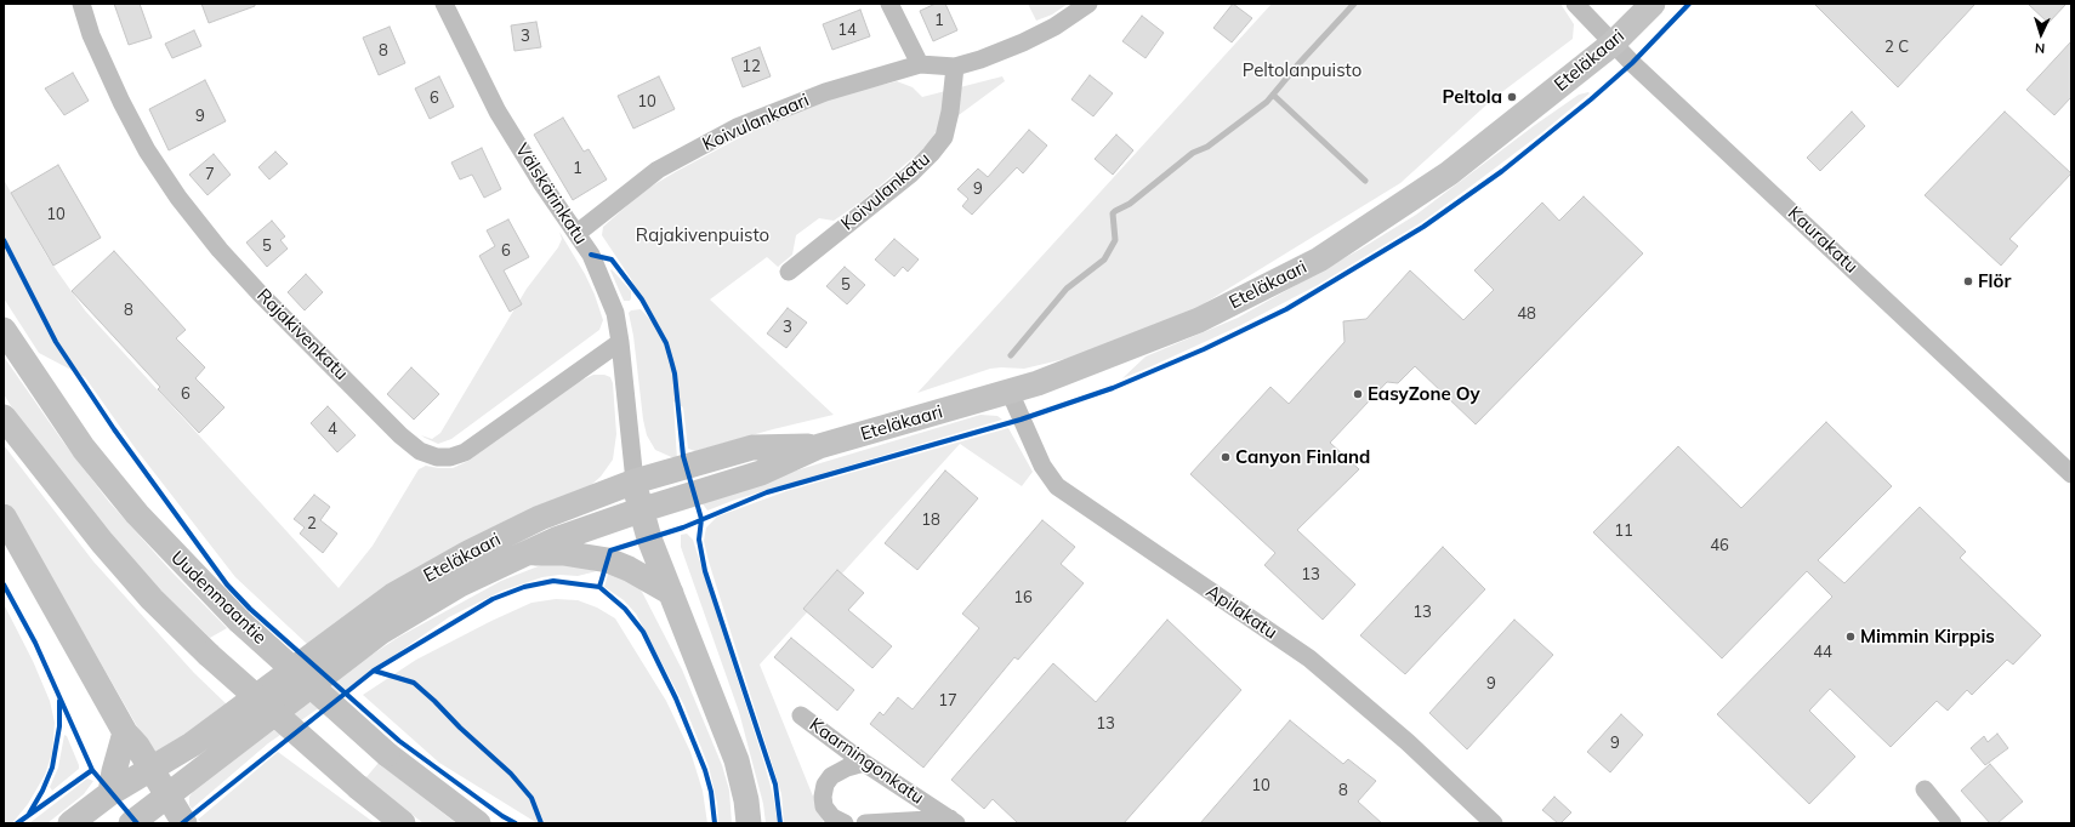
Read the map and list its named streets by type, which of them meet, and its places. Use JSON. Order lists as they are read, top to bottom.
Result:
{
  "streets": {
    "main road": ["Eteläkaari", "Uudenmaantie"],
    "street": [
      "Koivulankaari",
      "Koivulankatu",
      "Välskärinkatu",
      "Kaurakatu",
      "Rajakivenkatu",
      "Apilakatu",
      "Kaarningonkatu"
    ]
  },
  "crossings": [
    ["Eteläkaari", "Välskärinkatu"],
    ["Eteläkaari", "Kaurakatu"],
    ["Eteläkaari", "Apilakatu"],
    ["Koivulankaari", "Koivulankatu"],
    ["Koivulankaari", "Välskärinkatu"],
    ["Välskärinkatu", "Rajakivenkatu"]
  ],
  "parks": ["Peltolanpuisto", "Rajakivenpuisto"],
  "places": [
    "Peltola",
    "Flör",
    "EasyZone Oy",
    "Canyon Finland",
    "Mimmin Kirppis"
  ],
  "house_numbers": [
    "1",
    "14",
    "3",
    "2 C",
    "8",
    "12",
    "6",
    "10",
    "9",
    "1",
    "7",
    "9",
    "10",
    "5",
    "6",
    "5",
    "8",
    "48",
    "3",
    "6",
    "4",
    "18",
    "2",
    "11",
    "46",
    "13",
    "16",
    "13",
    "44",
    "9",
    "17",
    "13",
    "9",
    "10",
    "8"
  ],
  "north": "bottom"
}
